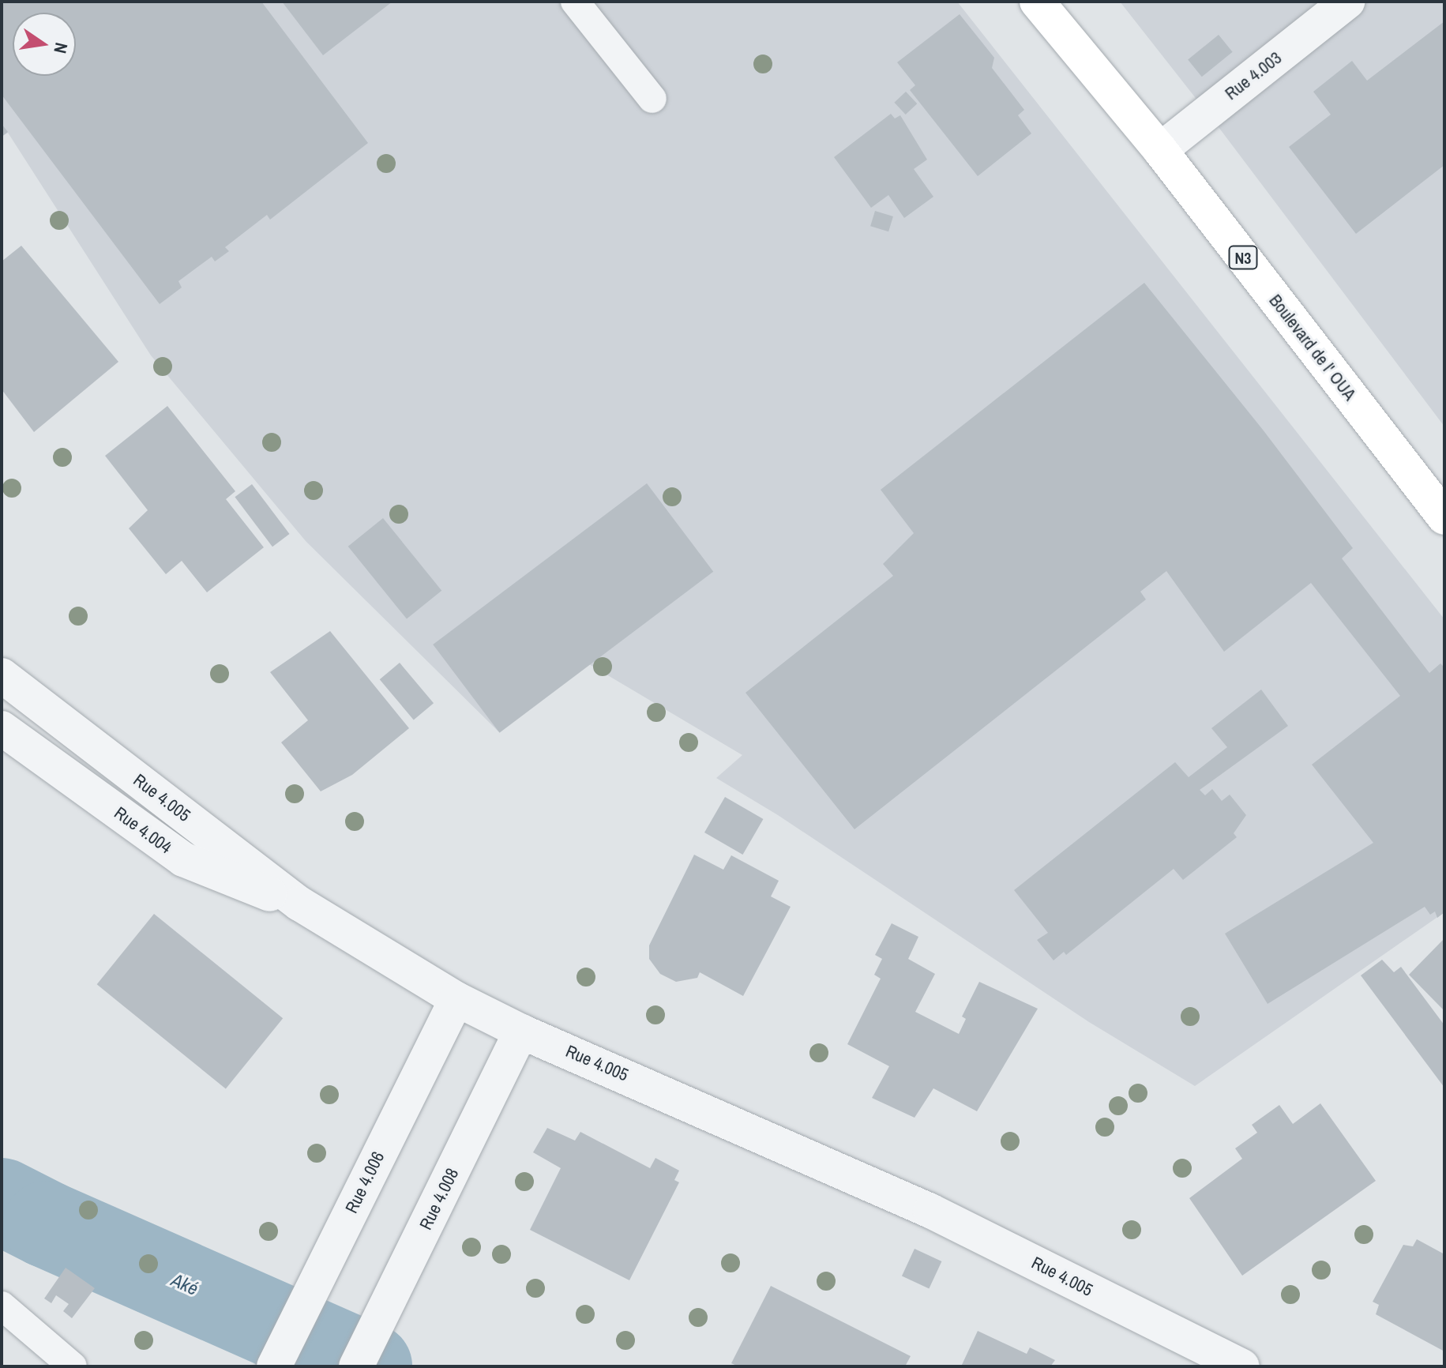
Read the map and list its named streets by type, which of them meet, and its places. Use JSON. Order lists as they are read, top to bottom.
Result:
{
  "streets": {
    "highway": ["N3", "Boulevard de l' OUA"],
    "street": [
      "Rue 4.003",
      "Rue 4.005",
      "Rue 4.004",
      "Rue 4.006",
      "Rue 4.008"
    ]
  },
  "crossings": [
    ["Rue 4.003", "Boulevard de l' OUA"],
    ["Rue 4.005", "Rue 4.004"],
    ["Rue 4.005", "Rue 4.006"],
    ["Rue 4.005", "Rue 4.008"]
  ],
  "water": ["Aké"],
  "north": "right"
}
